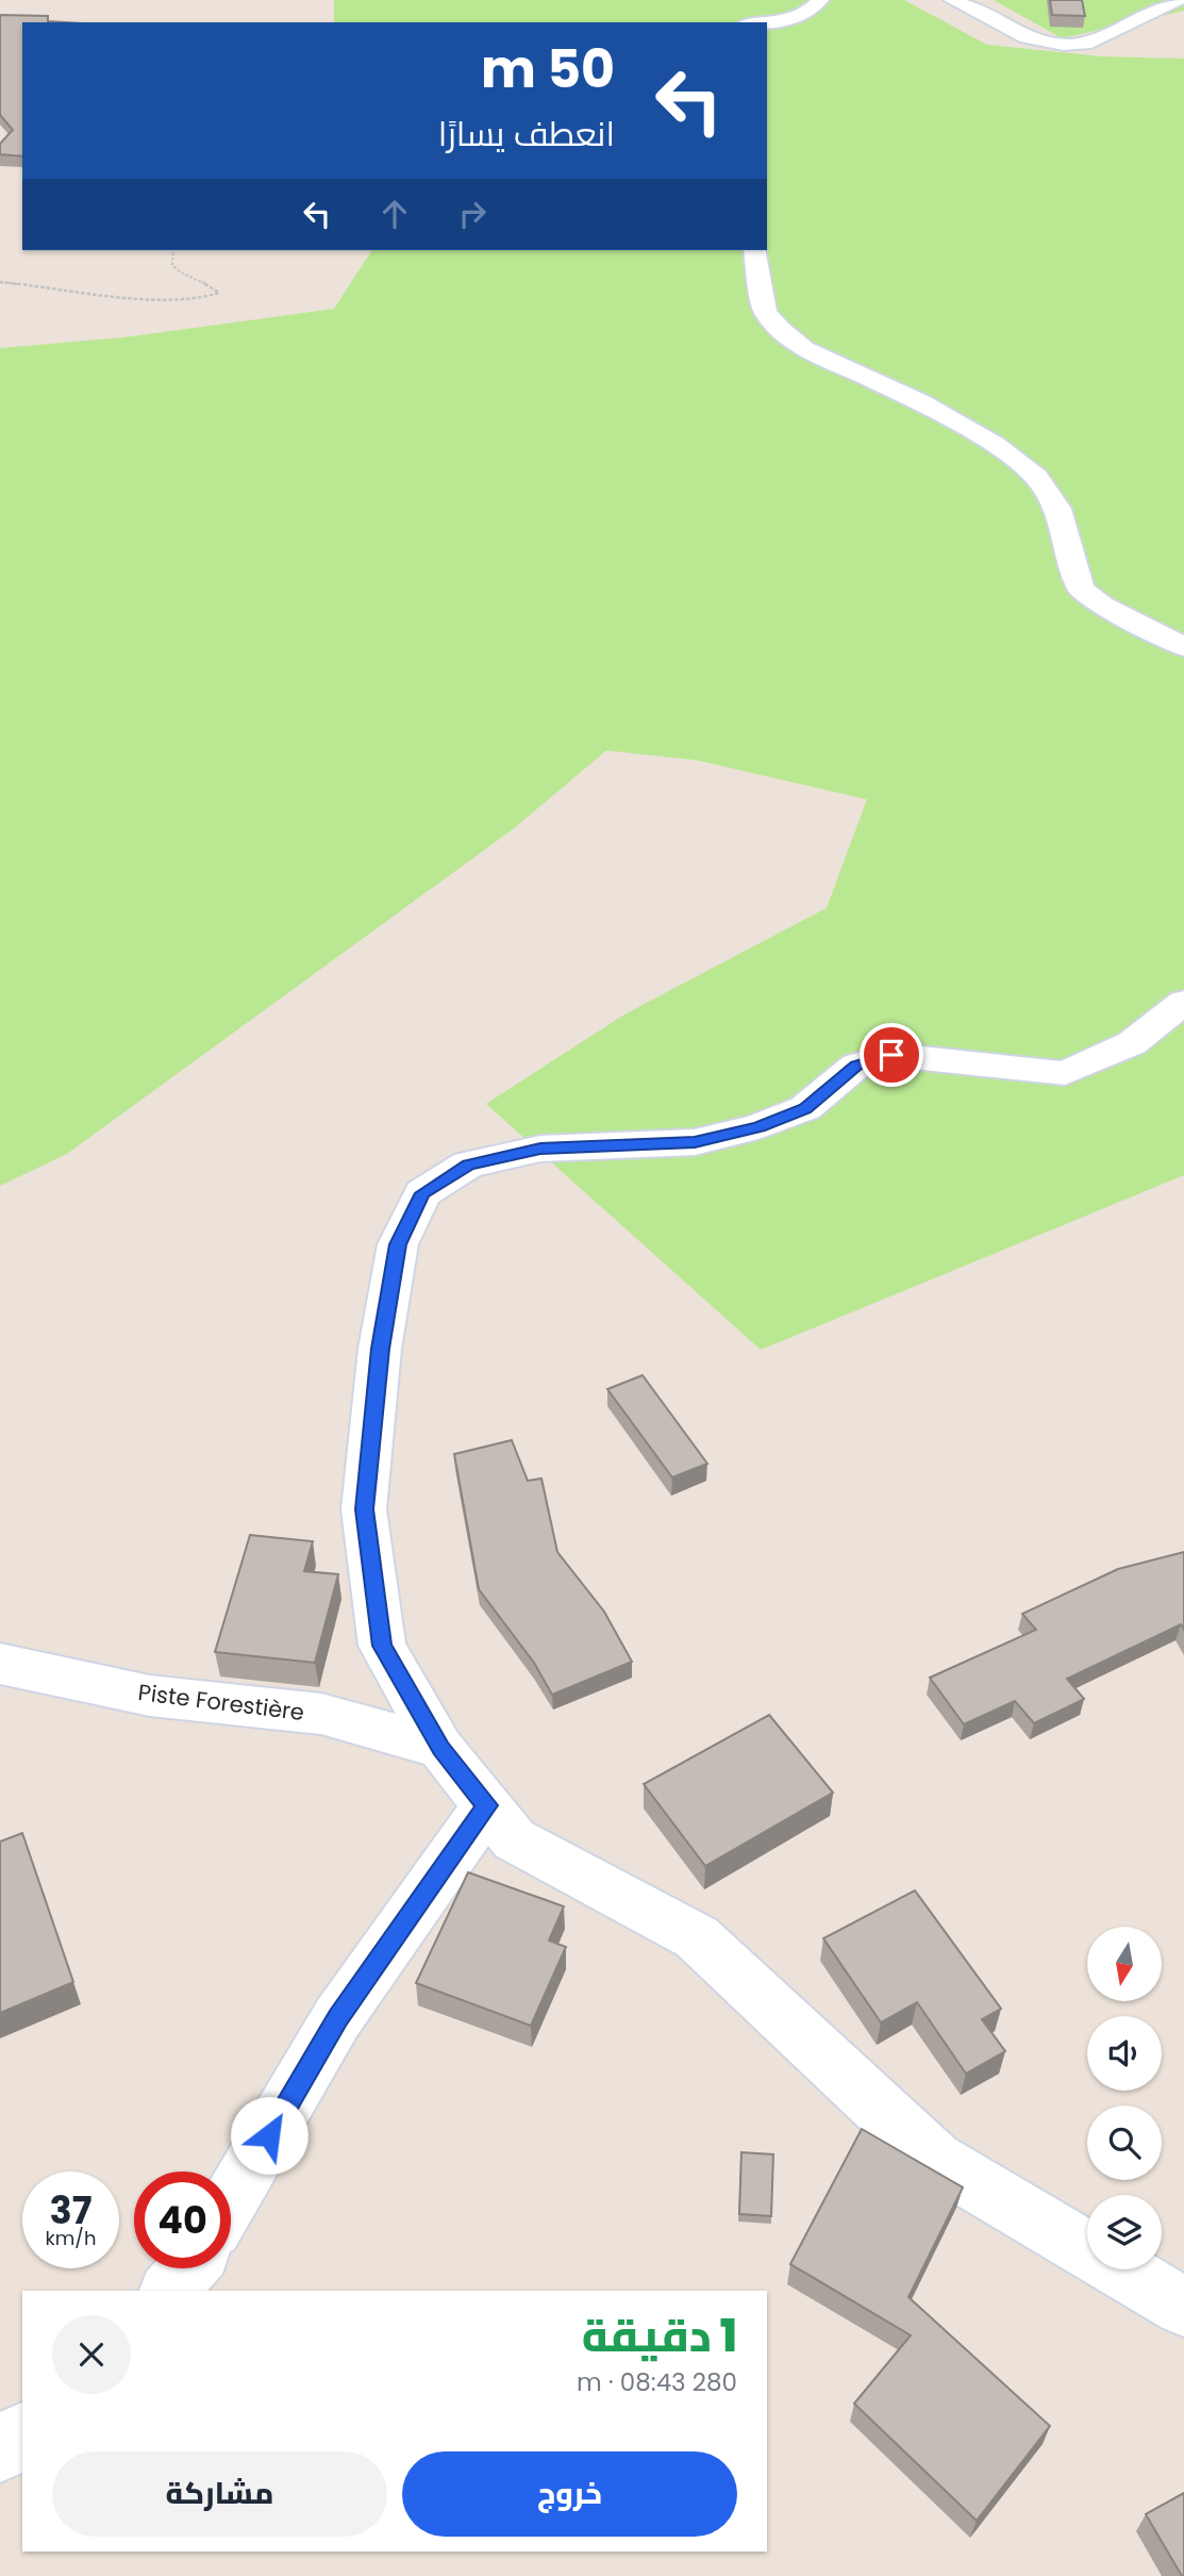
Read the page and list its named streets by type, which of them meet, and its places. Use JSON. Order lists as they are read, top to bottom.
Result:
{
  "streets": {
    "street": ["Piste Forestière"]
  },
  "north": "bottom",
  "page": {
    "turn": ["50 m", "انعطف يسارًا"],
    "speed": "37 km/h",
    "limit": "40",
    "heading": ["1 دقيقة", "280 m · 08:43"],
    "buttons": ["خروج", "مشاركة"]
  }
}
